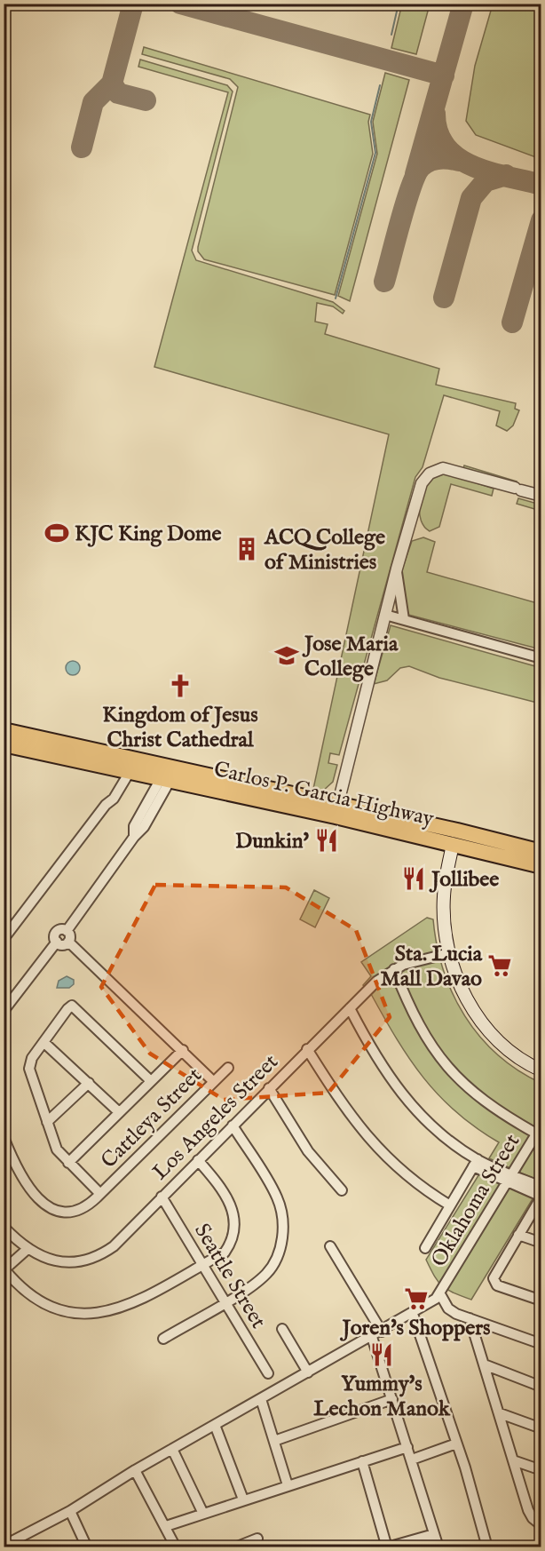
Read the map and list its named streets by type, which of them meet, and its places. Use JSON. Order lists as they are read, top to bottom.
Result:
{
  "streets": {
    "highway": ["Carlos P. Garcia Highway"],
    "street": [
      "Los Angeles Street",
      "Cattleya Street",
      "Oklahoma Street",
      "Seattle Street"
    ]
  },
  "crossings": [
    ["Los Angeles Street", "Seattle Street"]
  ],
  "places": {
    "sports": ["KJC King Dome"],
    "building": ["ACQ College of Ministries"],
    "school or university": ["Jose Maria College"],
    "church": ["Kingdom of Jesus Christ Cathedral"],
    "restaurant": ["Dunkin'", "Jollibee", "Yummy's Lechon Manok"],
    "supermarket": ["Sta. Lucia Mall Davao", "Joren's Shoppers"]
  }
}
